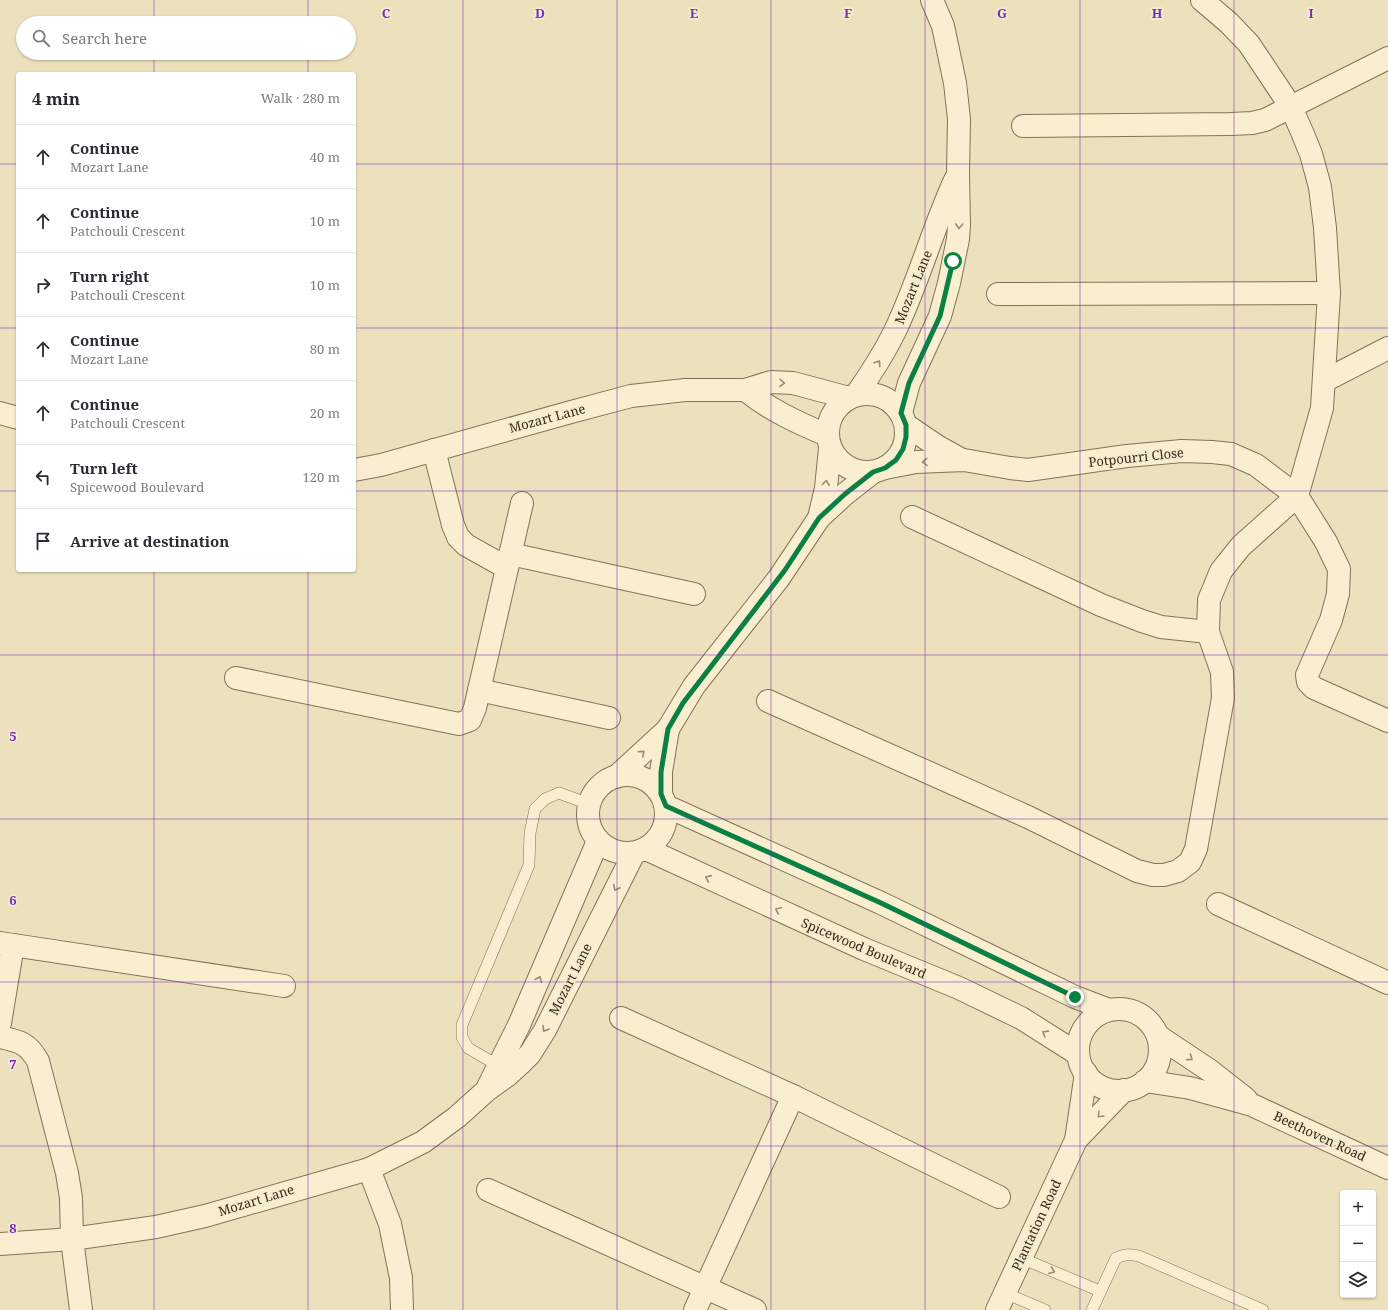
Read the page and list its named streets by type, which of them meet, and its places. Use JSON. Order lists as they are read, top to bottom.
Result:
{
  "streets": {
    "street": [
      "Mozart Lane",
      "Potpourri Close",
      "Spicewood Boulevard",
      "Beethoven Road",
      "Plantation Road"
    ]
  },
  "crossings": [
    ["Mozart Lane", "Potpourri Close"],
    ["Mozart Lane", "Spicewood Boulevard"],
    ["Spicewood Boulevard", "Beethoven Road"],
    ["Spicewood Boulevard", "Plantation Road"],
    ["Beethoven Road", "Plantation Road"]
  ],
  "page": {
    "search": "Search here",
    "heading": ["4 min", "Walk · 280 m"],
    "list": [
      ["Continue", "Mozart Lane", "40 m"],
      ["Continue", "Patchouli Crescent", "10 m"],
      ["Turn right", "Patchouli Crescent", "10 m"],
      ["Continue", "Mozart Lane", "80 m"],
      ["Continue", "Patchouli Crescent", "20 m"],
      ["Turn left", "Spicewood Boulevard", "120 m"],
      "Arrive at destination"
    ],
    "map_buttons": ["+", "−"]
  },
  "grid": {
    "columns": [
      "C",
      "D",
      "E",
      "F",
      "G",
      "H",
      "I"
    ],
    "rows": [
      "5",
      "6",
      "7",
      "8"
    ]
  }
}
